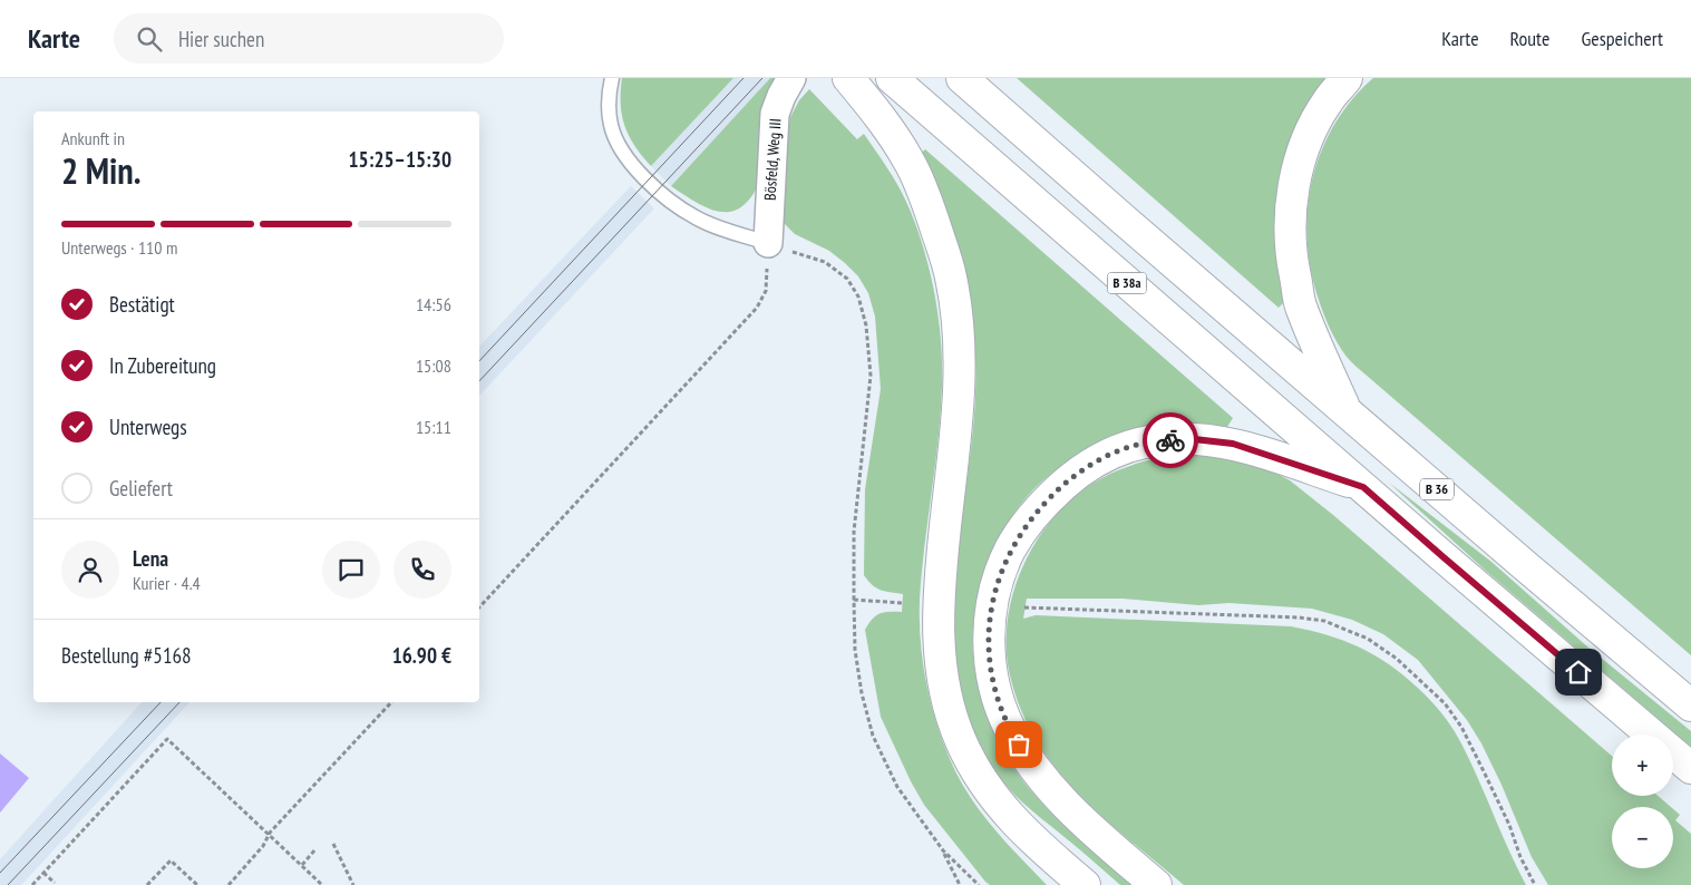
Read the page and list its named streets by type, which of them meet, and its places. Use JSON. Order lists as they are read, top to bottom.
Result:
{
  "streets": {
    "highway": ["B 38a", "B 36"],
    "street": ["Bösfeld, Weg III"]
  },
  "page": {
    "header": "Karte",
    "search": "Hier suchen",
    "nav": ["Karte", "Route", "Gespeichert"],
    "heading": ["2 Min.", "Ankunft in", "15:25–15:30"],
    "panel": [
      "Lena",
      "Kurier · 4.4",
      "Bestellung #5168",
      "16.90 €"
    ],
    "bar": "Unterwegs · 110 m",
    "list": [
      ["Bestätigt", "14:56"],
      ["In Zubereitung", "15:08"],
      ["Unterwegs", "15:11"],
      "Geliefert"
    ],
    "map_buttons": ["+", "−"]
  }
}
